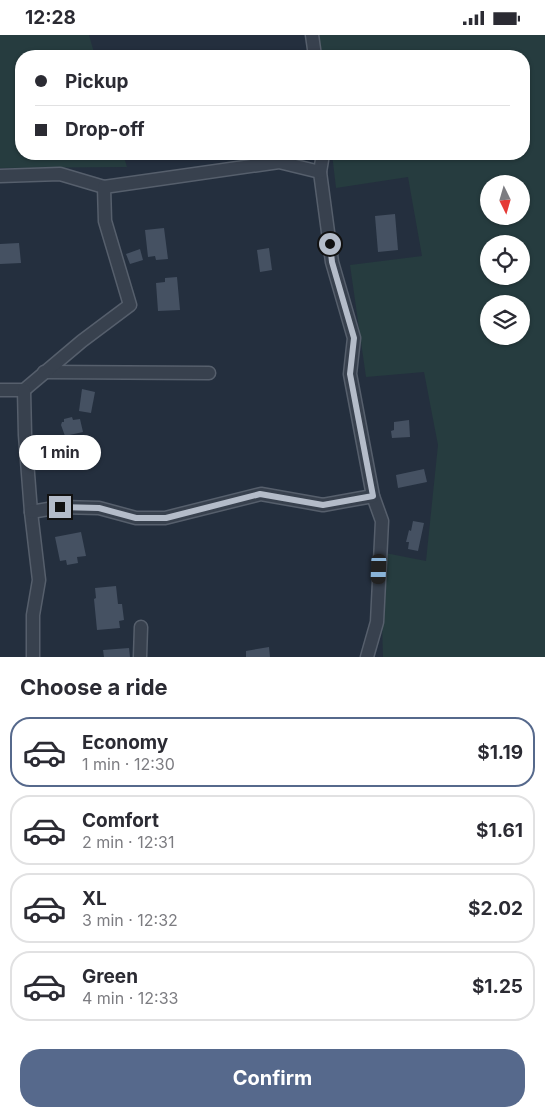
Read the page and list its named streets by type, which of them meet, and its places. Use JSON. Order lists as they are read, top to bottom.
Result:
{
  "north": "bottom",
  "page": {
    "status": "12:28",
    "banner": ["Pickup", "Drop-off"],
    "bubble": "1 min",
    "heading": "Choose a ride",
    "list": [
      {
        "name": "Economy",
        "note": "1 min · 12:30",
        "value": "$1.19"
      },
      {
        "name": "Comfort",
        "note": "2 min · 12:31",
        "value": "$1.61"
      },
      {
        "name": "XL",
        "note": "3 min · 12:32",
        "value": "$2.02"
      },
      {
        "name": "Green",
        "note": "4 min · 12:33",
        "value": "$1.25"
      }
    ],
    "buttons": "Confirm"
  }
}
